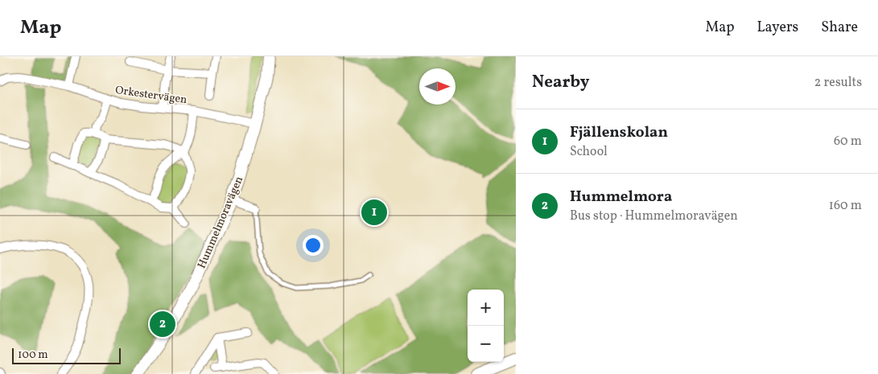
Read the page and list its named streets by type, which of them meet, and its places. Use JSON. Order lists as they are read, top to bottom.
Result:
{
  "streets": {
    "street": ["Orkestervägen", "Hummelmoravägen"]
  },
  "crossings": [
    ["Orkestervägen", "Hummelmoravägen"]
  ],
  "scale_bar": "100 m",
  "north": "right",
  "page": {
    "header": "Map",
    "nav": ["Map", "Layers", "Share"],
    "heading": ["Nearby", "2 results"],
    "list": [
      {
        "mark": "1",
        "name": "Fjällenskolan",
        "note": "School",
        "value": "60 m"
      },
      {
        "mark": "2",
        "name": "Hummelmora",
        "note": "Bus stop · Hummelmoravägen",
        "value": "160 m"
      }
    ],
    "pins": ["1", "2"],
    "map_buttons": ["+", "−"],
    "scale": "100 m"
  }
}
